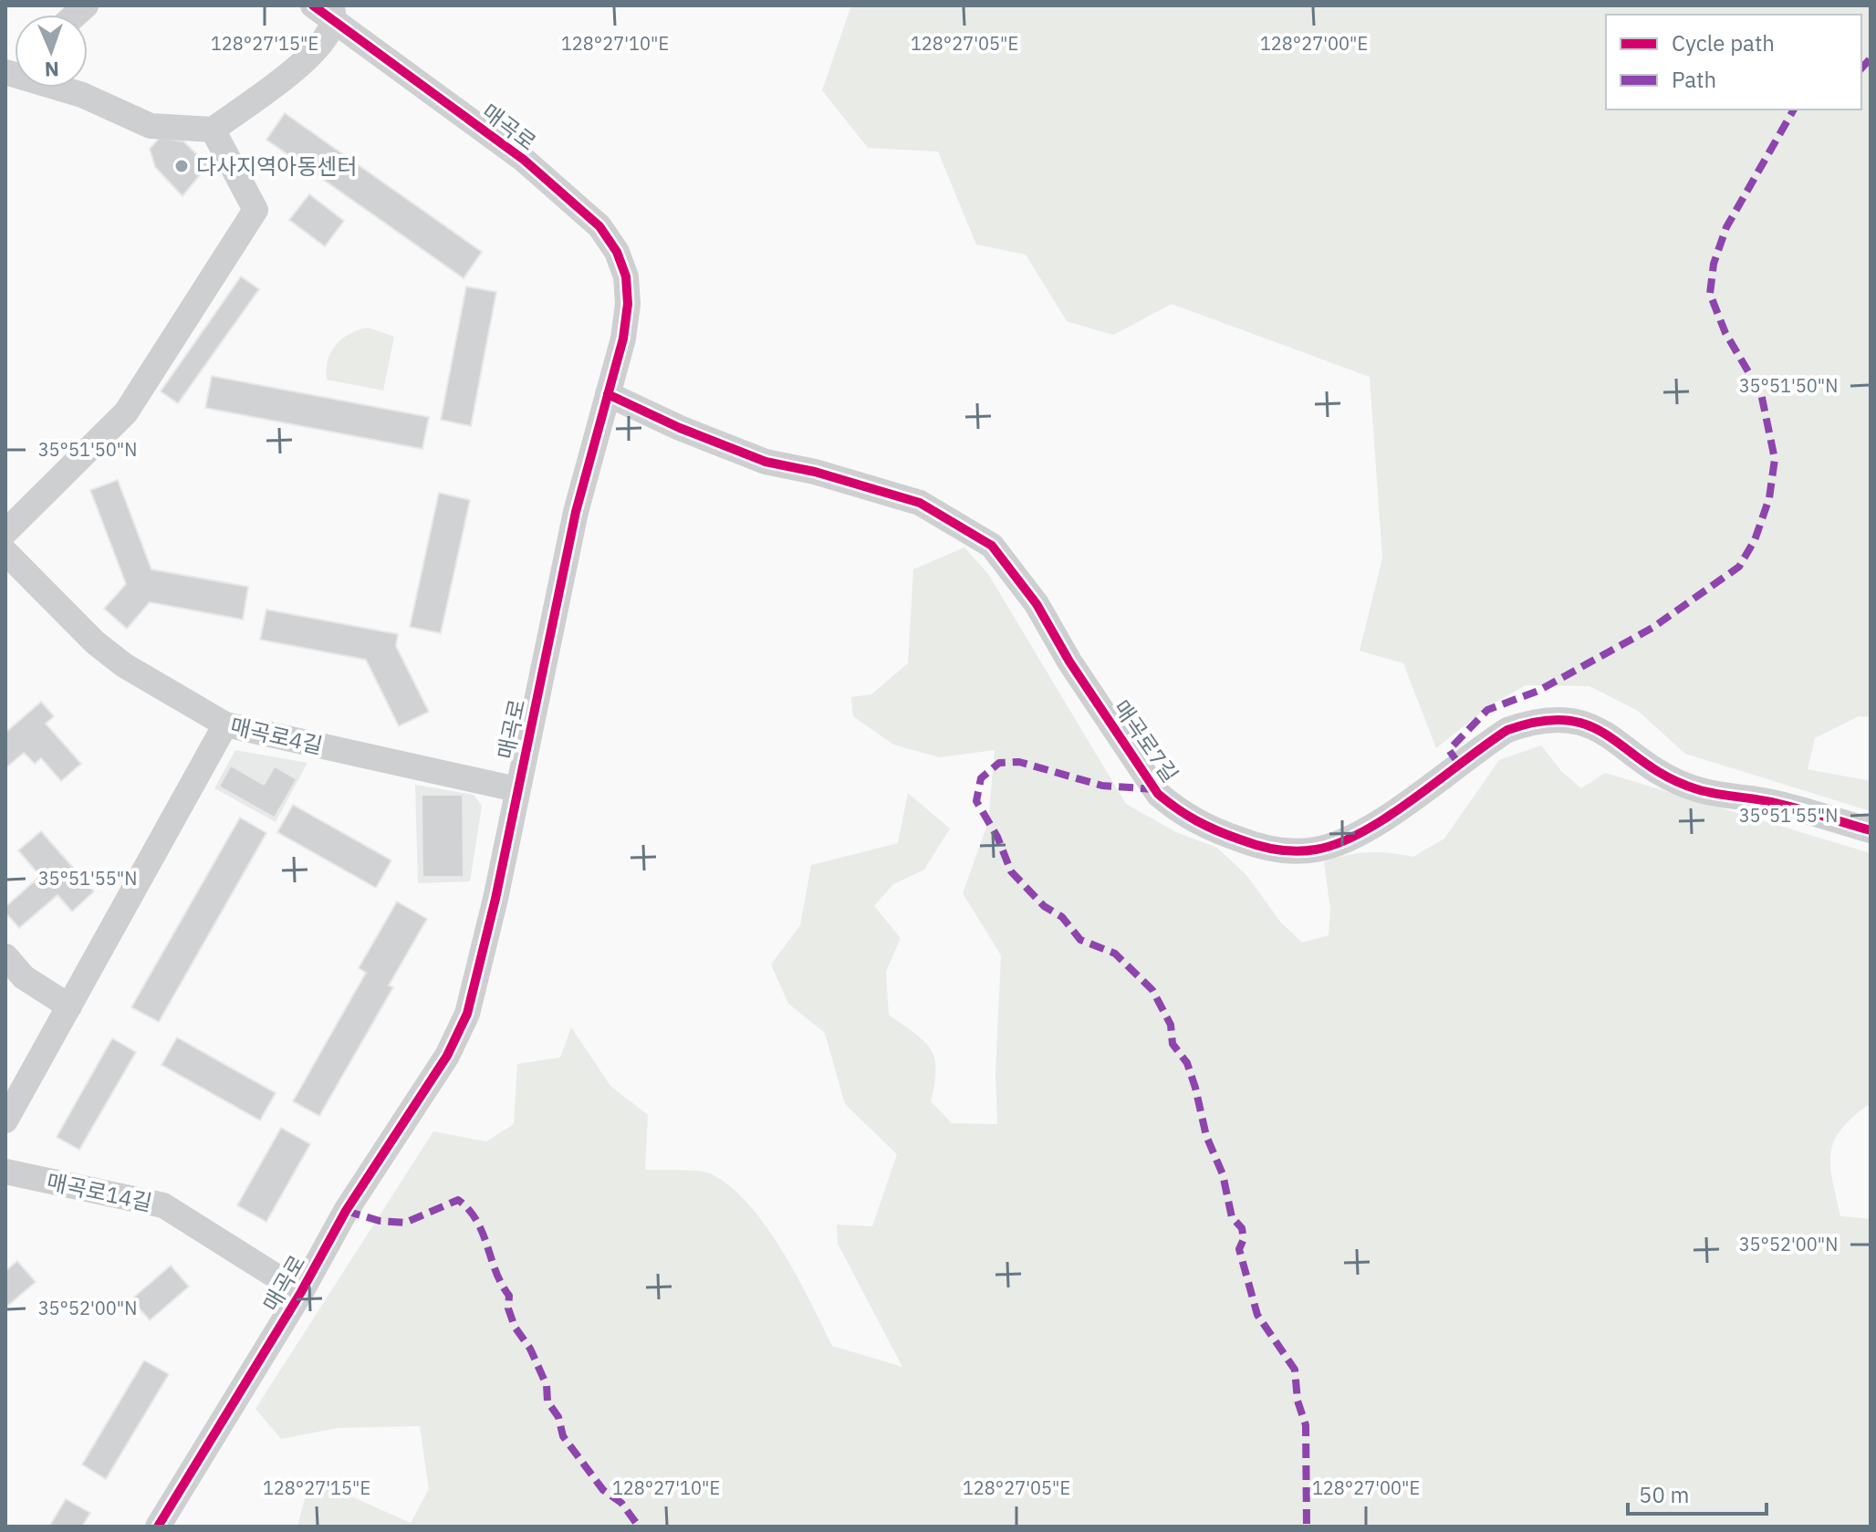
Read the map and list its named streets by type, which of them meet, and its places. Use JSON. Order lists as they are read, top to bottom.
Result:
{
  "streets": {
    "street": [
      "매곡로",
      "매곡로4길",
      "매곡로7길",
      "매곡로14길"
    ]
  },
  "crossings": [
    ["매곡로", "매곡로4길"],
    ["매곡로", "매곡로7길"],
    ["매곡로", "매곡로14길"]
  ],
  "places": ["다사지역아동센터"],
  "legend": ["Cycle path", "Path"],
  "scale_bar": "50 m",
  "north": "bottom",
  "coordinates": [
    "128°27'15\"E",
    "128°27'10\"E",
    "128°27'05\"E",
    "128°27'00\"E",
    "35°51'50\"N",
    "35°51'55\"N",
    "35°52'00\"N"
  ]
}
